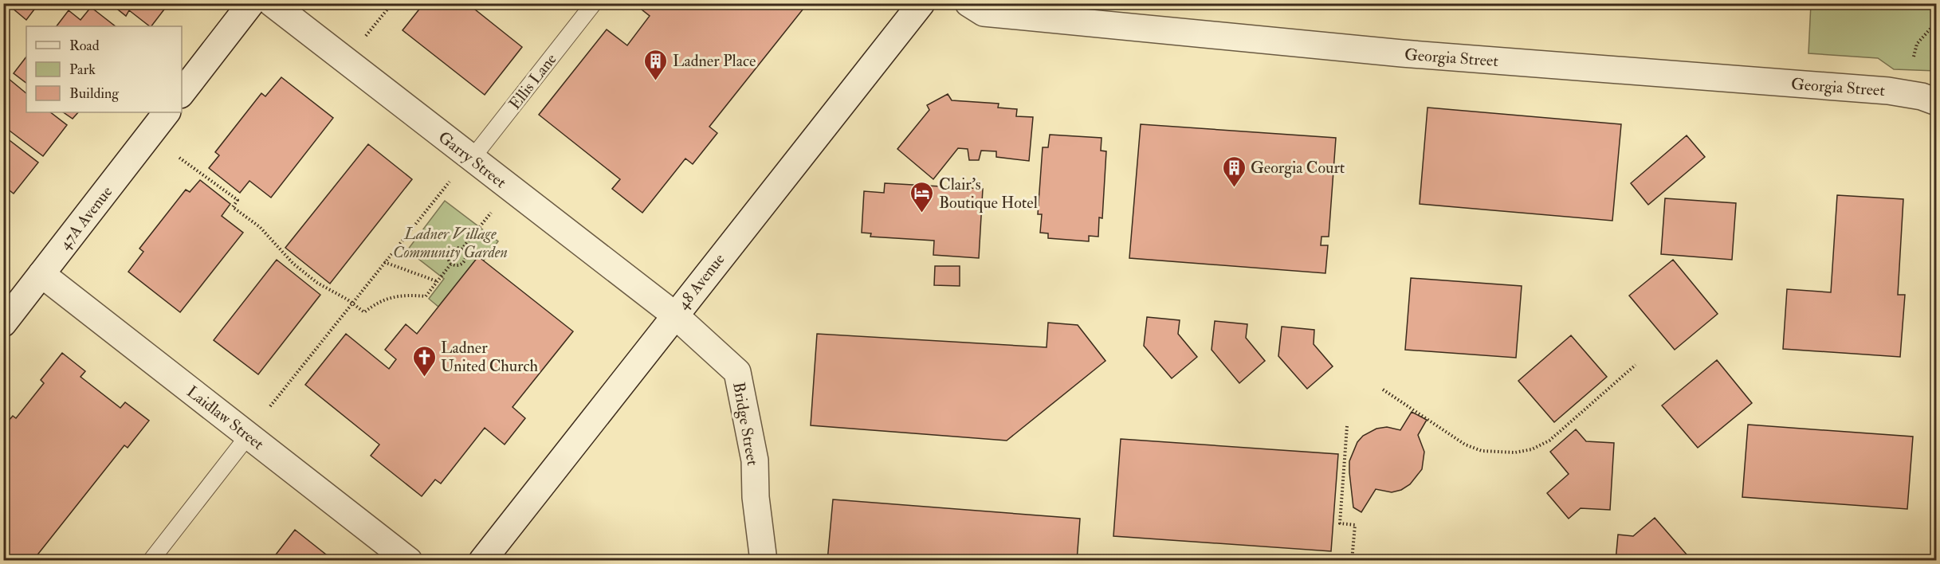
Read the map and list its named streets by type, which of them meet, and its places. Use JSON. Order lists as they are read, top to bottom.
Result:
{
  "streets": {
    "street": [
      "Georgia Street",
      "Garry Street",
      "47A Avenue",
      "48 Avenue",
      "Laidlaw Street",
      "Bridge Street"
    ],
    "lane": ["Ellis Lane"]
  },
  "crossings": [
    ["Ellis Lane", "Garry Street"],
    ["Garry Street", "48 Avenue"],
    ["Garry Street", "Bridge Street"],
    ["47A Avenue", "Laidlaw Street"],
    ["48 Avenue", "Bridge Street"]
  ],
  "parks": ["Ladner Village Community Garden"],
  "places": {
    "building": ["Ladner Place", "Georgia Court"],
    "hotel": ["Clair's Boutique Hotel"],
    "church": ["Ladner United Church"]
  },
  "legend": ["Road", "Park", "Building"]
}
